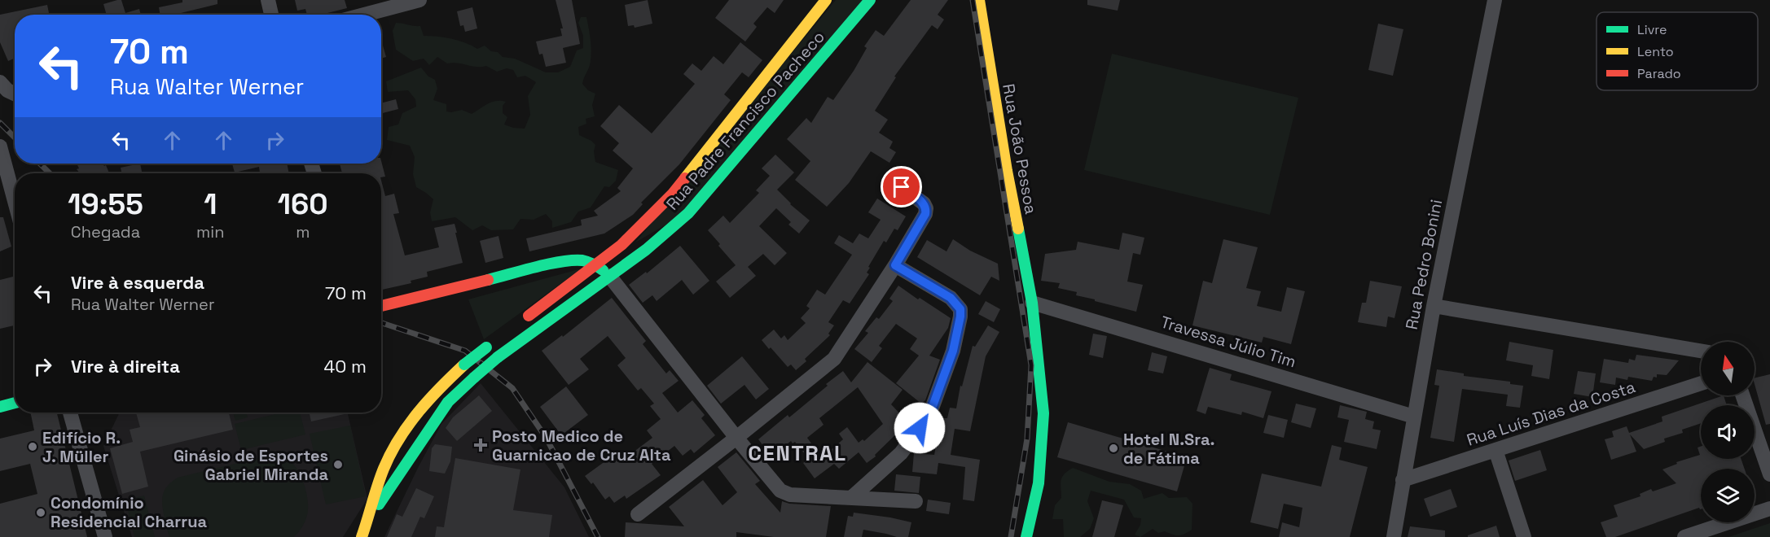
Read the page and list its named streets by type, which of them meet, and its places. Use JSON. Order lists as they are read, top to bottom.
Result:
{
  "streets": {
    "main road": ["Rua Padre Francisco Pacheco", "Rua João Pessoa"],
    "street": ["Rua Pedro Bonini", "Travessa Júlio Tim", "Rua Luís Dias da Costa"]
  },
  "crossings": [
    ["Rua João Pessoa", "Travessa Júlio Tim"],
    ["Rua Pedro Bonini", "Travessa Júlio Tim"],
    ["Rua Pedro Bonini", "Rua Luís Dias da Costa"]
  ],
  "districts": ["CENTRAL"],
  "places": {
    "health": ["Posto Medico de Guarnicao de Cruz Alta"],
    "other": [
      "Edifício R. J. Müller",
      "Hotel N.Sra. de Fátima",
      "Ginásio de Esportes Gabriel Miranda",
      "Condomínio Residencial Charrua"
    ]
  },
  "legend": ["Livre", "Lento", "Parado"],
  "north": "top",
  "page": {
    "turn": ["70 m", "Rua Walter Werner"],
    "eta": [
      "19:55",
      "Chegada",
      "1",
      "min",
      "160",
      "m"
    ],
    "list": [
      {
        "name": "Vire à esquerda",
        "note": "Rua Walter Werner",
        "value": "70 m"
      },
      {
        "name": "Vire à direita",
        "value": "40 m"
      }
    ]
  }
}
